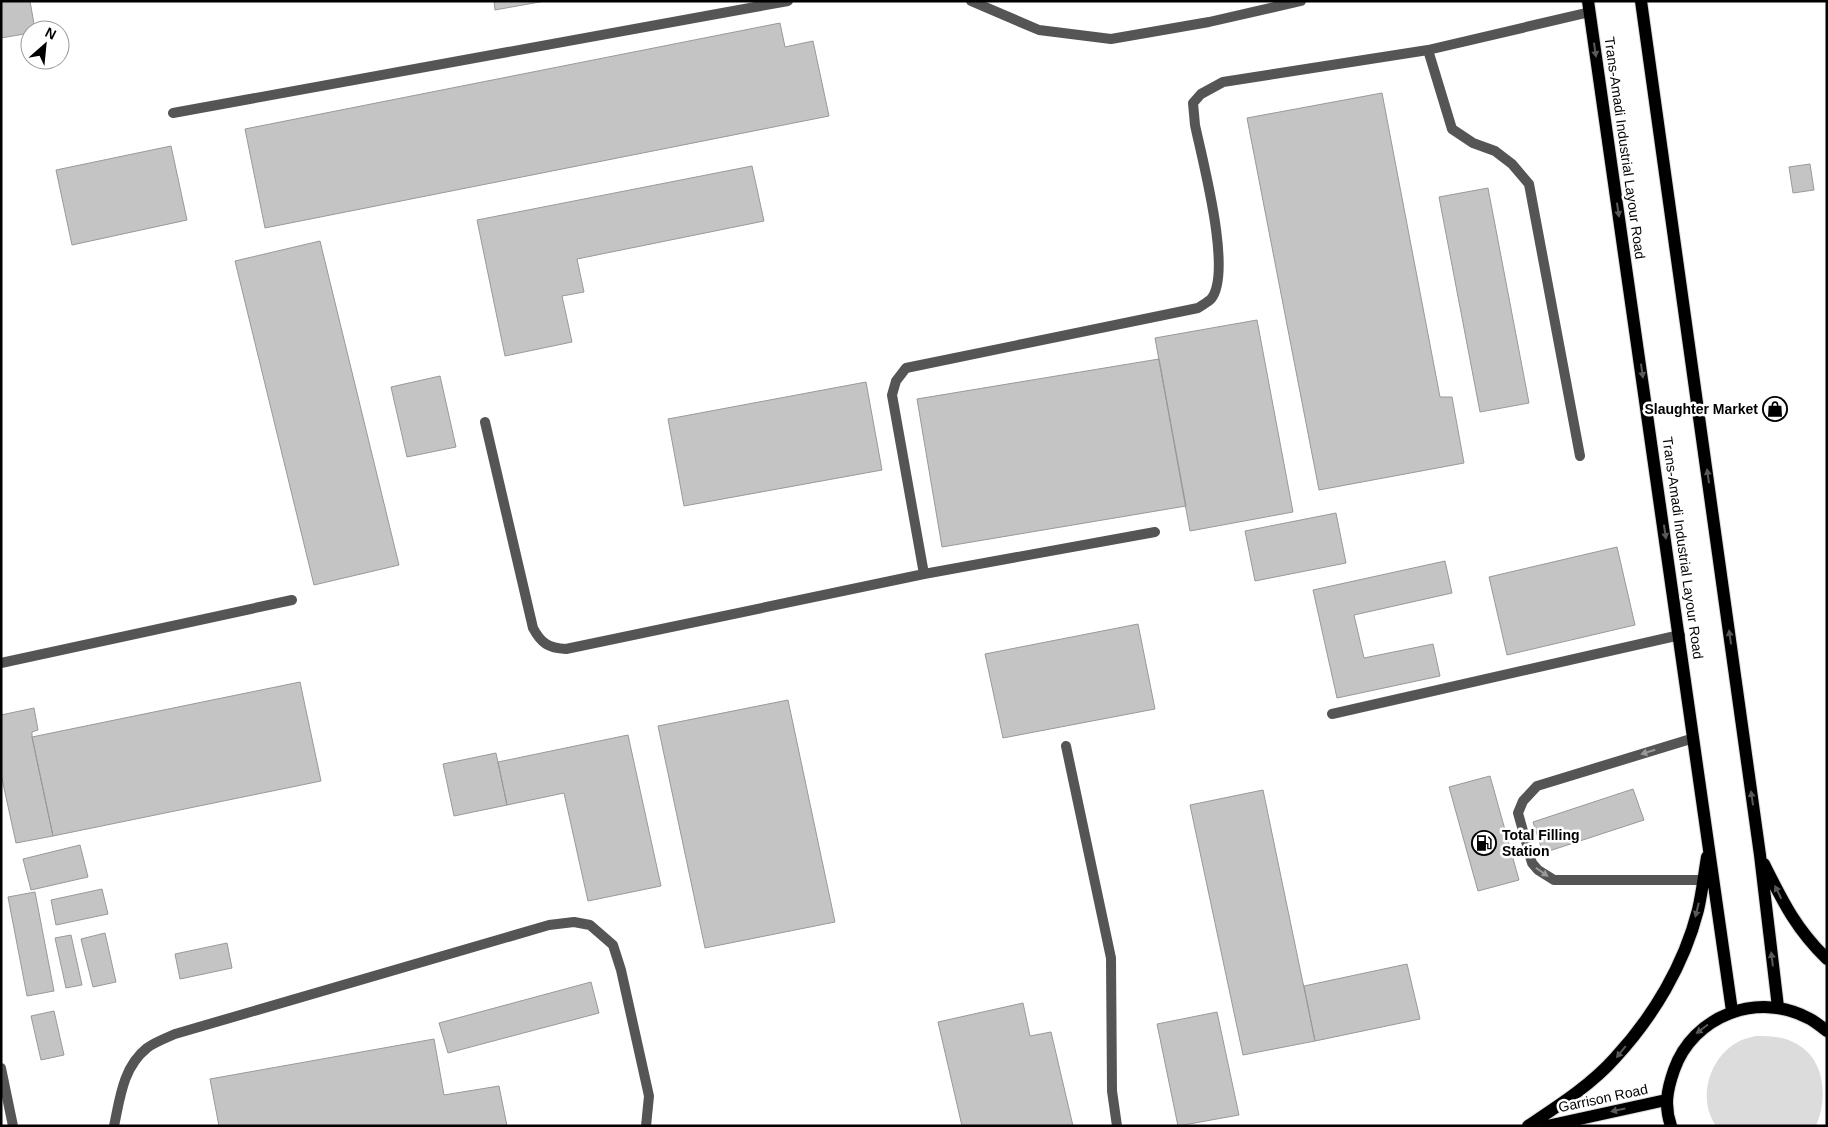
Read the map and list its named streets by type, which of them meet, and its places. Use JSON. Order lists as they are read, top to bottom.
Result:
{
  "streets": {
    "main road": ["Trans-Amadi Industrial Layour Road", "Garrison Road"]
  },
  "one_way": ["Garrison Road"],
  "places": {
    "shop": ["Slaughter Market"],
    "fuel station": ["Total Filling Station"]
  },
  "north": "top right"
}
